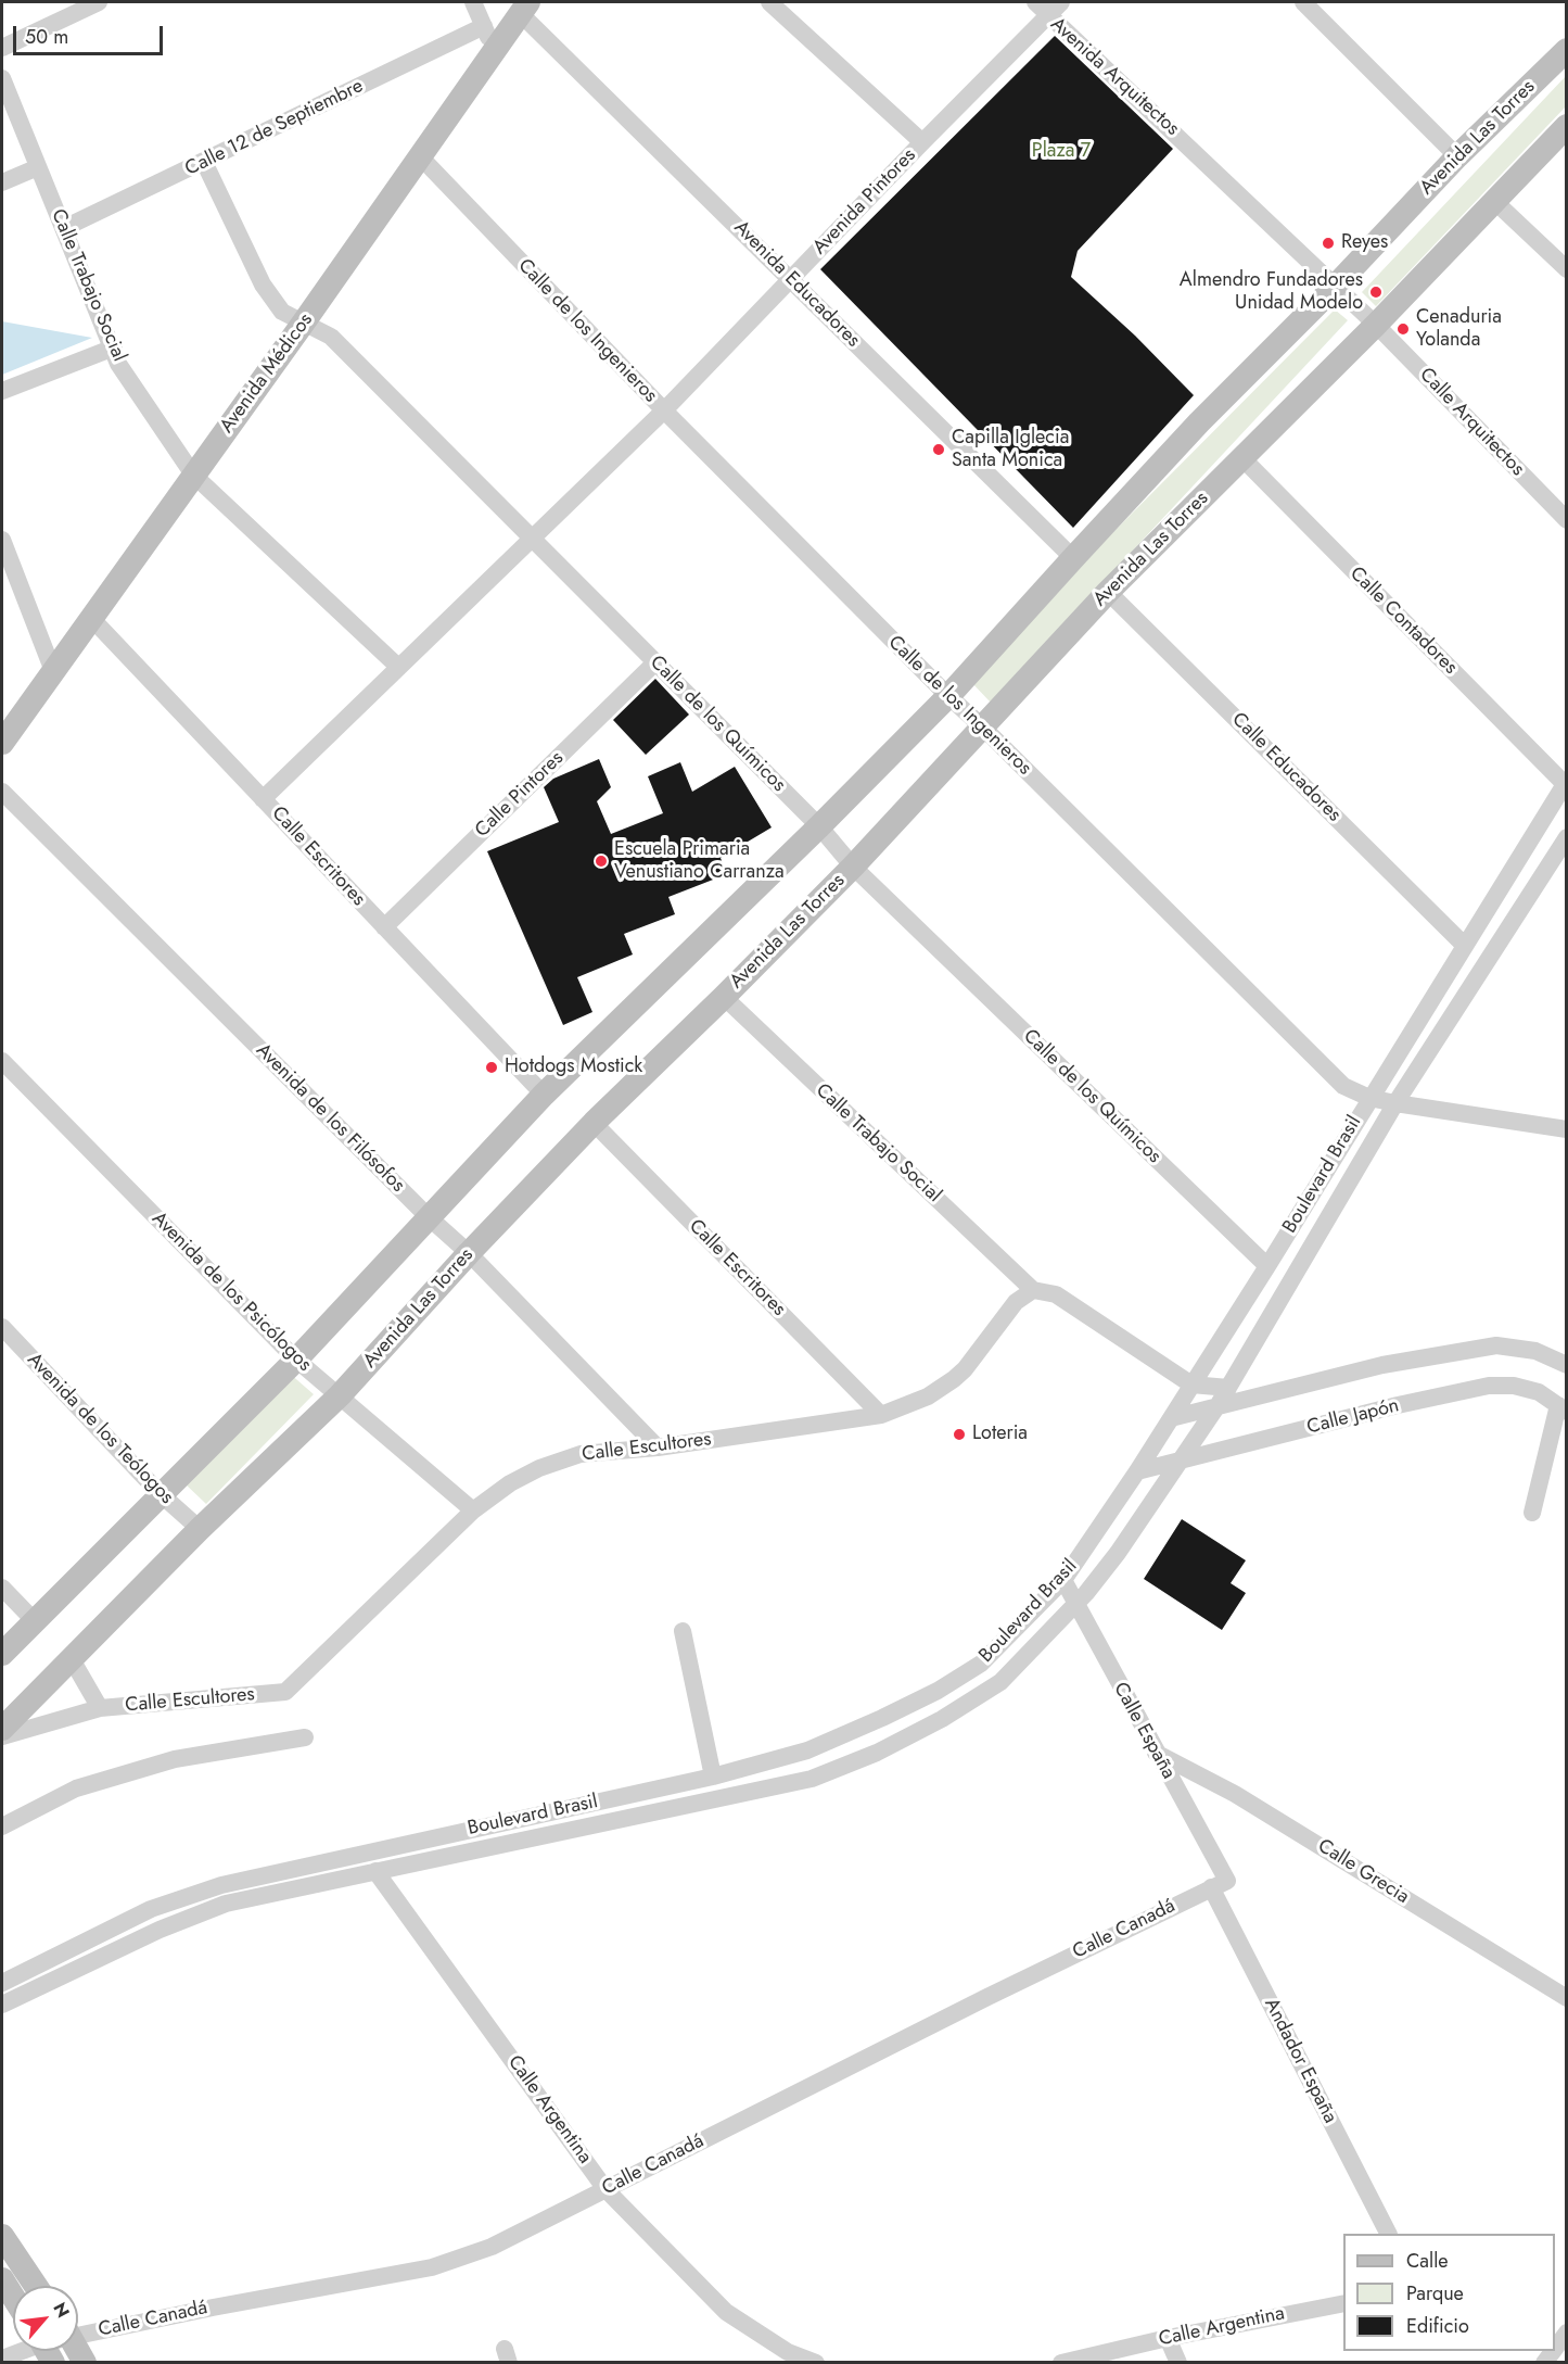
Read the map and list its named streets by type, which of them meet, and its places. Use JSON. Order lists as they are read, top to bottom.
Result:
{
  "streets": {
    "main road": ["Avenida Las Torres", "Avenida Médicos"],
    "street": [
      "Avenida Arquitectos",
      "Calle 12 de Septiembre",
      "Avenida Pintores",
      "Avenida Educadores",
      "Calle Trabajo Social",
      "Calle de los Ingenieros",
      "Calle Arquitectos",
      "Calle Contadores",
      "Calle de los Químicos",
      "Calle Educadores",
      "Calle Pintores",
      "Calle Escritores",
      "Avenida de los Filósofos",
      "Boulevard Brasil",
      "Avenida de los Psicólogos",
      "Calle Japón",
      "Avenida de los Teólogos",
      "Calle Escultores",
      "Calle España",
      "Calle Grecia",
      "Calle Canadá",
      "Andador España",
      "Calle Argentina"
    ]
  },
  "crossings": [
    ["Avenida Arquitectos", "Avenida Las Torres"],
    ["Avenida Arquitectos", "Avenida Pintores"],
    ["Avenida Arquitectos", "Calle Arquitectos"],
    ["Calle 12 de Septiembre", "Calle Trabajo Social"],
    ["Calle 12 de Septiembre", "Calle de los Químicos"],
    ["Avenida Las Torres", "Avenida Educadores"],
    ["Avenida Las Torres", "Calle Trabajo Social"],
    ["Avenida Las Torres", "Calle de los Ingenieros"],
    ["Avenida Las Torres", "Calle Arquitectos"],
    ["Avenida Las Torres", "Calle Contadores"],
    ["Avenida Las Torres", "Calle de los Químicos"],
    ["Avenida Las Torres", "Calle Educadores"],
    ["Avenida Las Torres", "Calle Escritores"],
    ["Avenida Las Torres", "Avenida de los Filósofos"],
    ["Avenida Las Torres", "Avenida de los Psicólogos"],
    ["Avenida Las Torres", "Avenida de los Teólogos"],
    ["Avenida Pintores", "Avenida Educadores"],
    ["Avenida Pintores", "Calle de los Ingenieros"],
    ["Avenida Pintores", "Calle de los Químicos"],
    ["Avenida Educadores", "Avenida Médicos"],
    ["Calle Trabajo Social", "Avenida Médicos"],
    ["Calle Trabajo Social", "Calle Escultores"],
    ["Calle de los Ingenieros", "Avenida Médicos"],
    ["Calle de los Ingenieros", "Boulevard Brasil"],
    ["Avenida Médicos", "Calle de los Químicos"],
    ["Avenida Médicos", "Calle Escritores"],
    ["Calle Contadores", "Boulevard Brasil"],
    ["Calle de los Químicos", "Calle Pintores"],
    ["Calle de los Químicos", "Boulevard Brasil"],
    ["Calle Educadores", "Boulevard Brasil"],
    ["Calle Pintores", "Calle Escritores"],
    ["Calle Escritores", "Calle Escultores"],
    ["Avenida de los Filósofos", "Calle Escultores"],
    ["Boulevard Brasil", "Calle Japón"],
    ["Boulevard Brasil", "Calle España"],
    ["Boulevard Brasil", "Calle Argentina"],
    ["Avenida de los Psicólogos", "Calle Escultores"],
    ["Calle España", "Calle Grecia"],
    ["Calle España", "Calle Canadá"],
    ["Calle España", "Andador España"],
    ["Calle Canadá", "Andador España"],
    ["Calle Canadá", "Calle Argentina"]
  ],
  "parks": ["Plaza 7"],
  "places": [
    "Reyes",
    "Almendro Fundadores Unidad Modelo",
    "Cenaduria Yolanda",
    "Capilla Iglecia Santa Monica",
    "Escuela Primaria Venustiano Carranza",
    "Hotdogs Mostick",
    "Loteria"
  ],
  "legend": ["Calle", "Parque", "Edificio"],
  "scale_bar": "50 m",
  "north": "top right"
}
